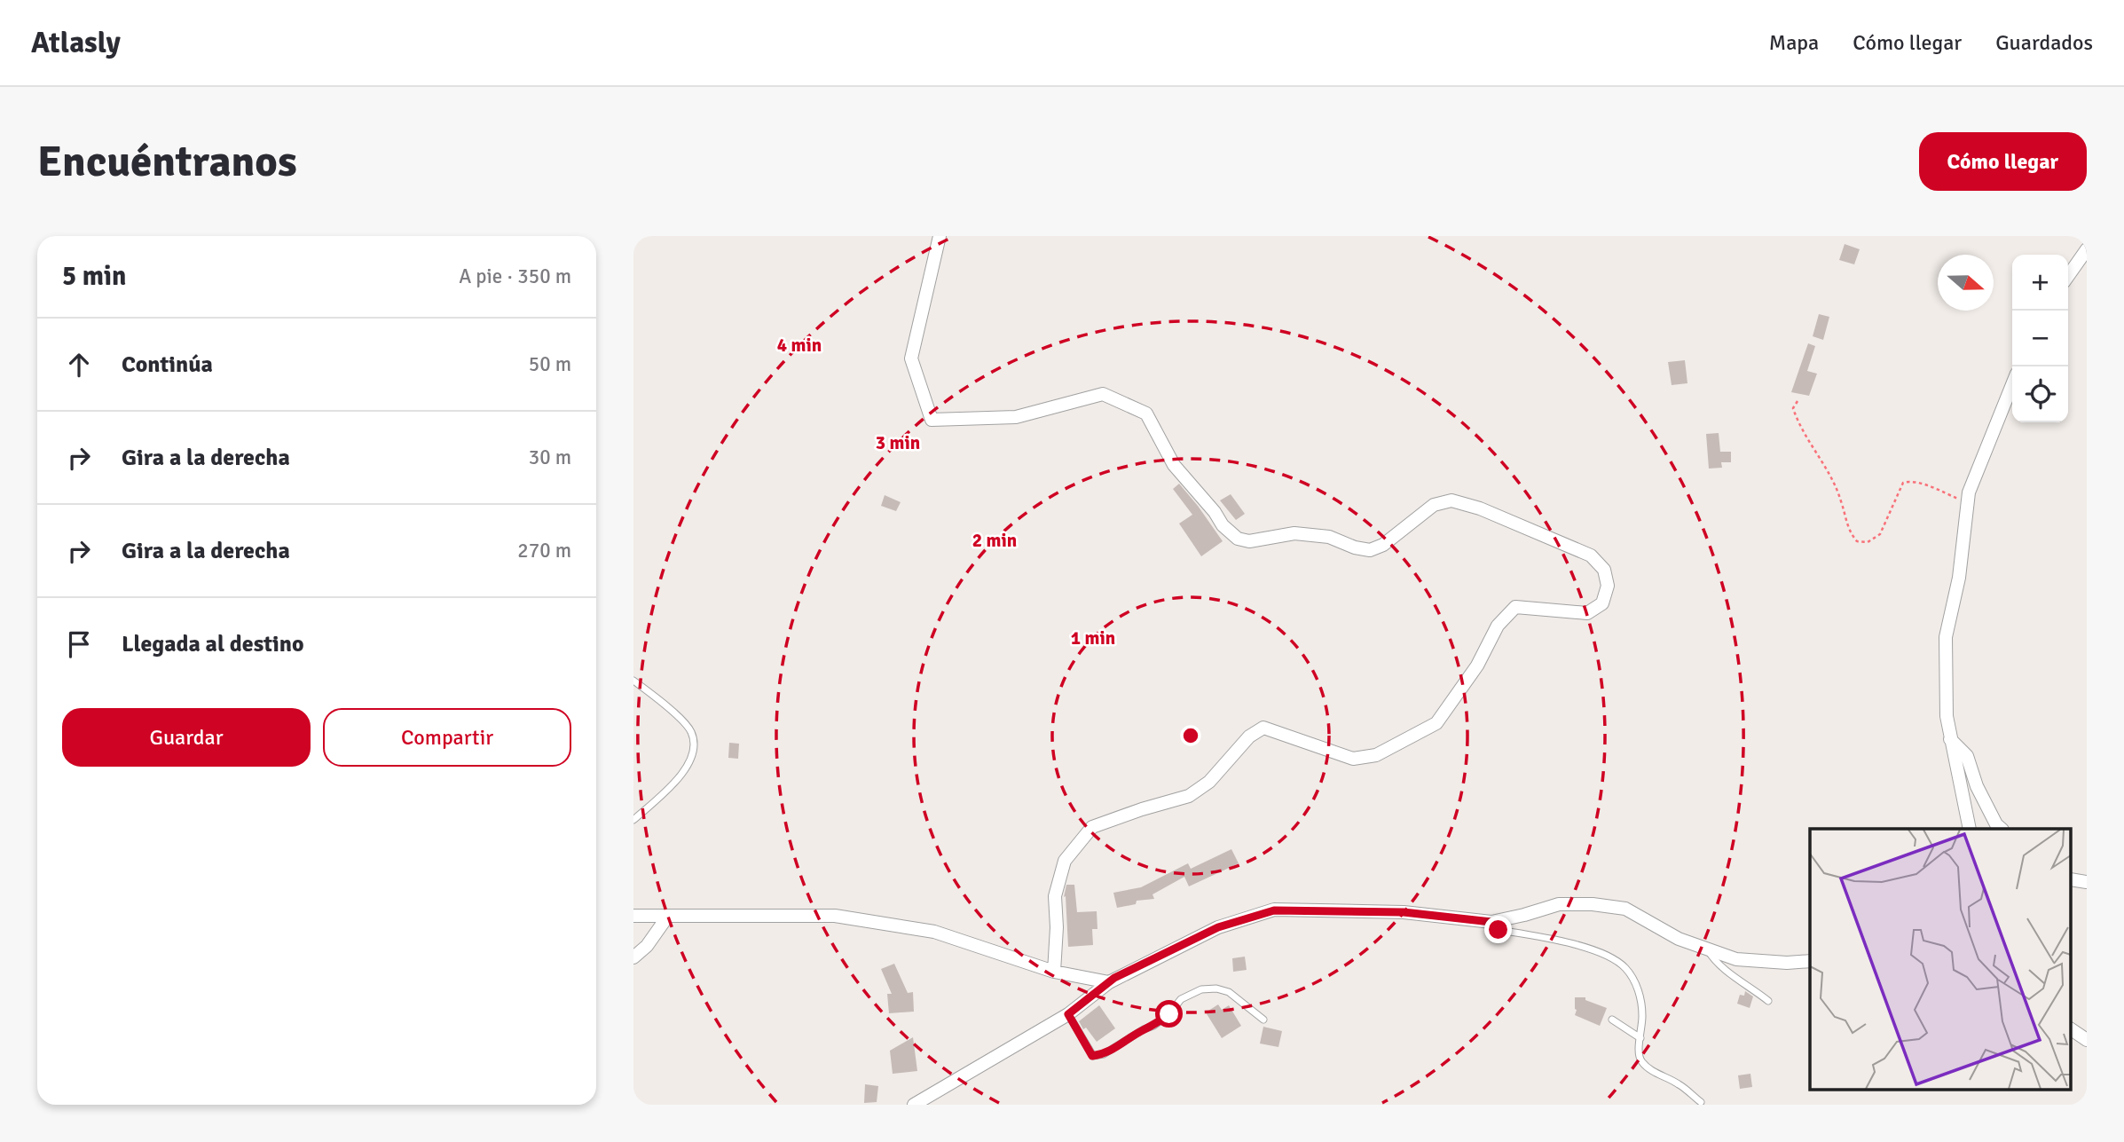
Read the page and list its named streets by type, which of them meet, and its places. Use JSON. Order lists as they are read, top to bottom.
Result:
{
  "north": "right",
  "page": {
    "header": "Atlasly",
    "nav": ["Mapa", "Cómo llegar", "Guardados"],
    "buttons": [
      "Cómo llegar",
      ["Guardar", "Compartir"]
    ],
    "title": "Encuéntranos",
    "heading": ["5 min", "A pie · 350 m"],
    "map_buttons": ["+", "−"],
    "list": [
      ["Continúa", "50 m"],
      ["Gira a la derecha", "30 m"],
      ["Gira a la derecha", "270 m"],
      "Llegada al destino"
    ]
  },
  "rings": [
    "4 min",
    "3 min",
    "2 min",
    "1 min"
  ]
}
